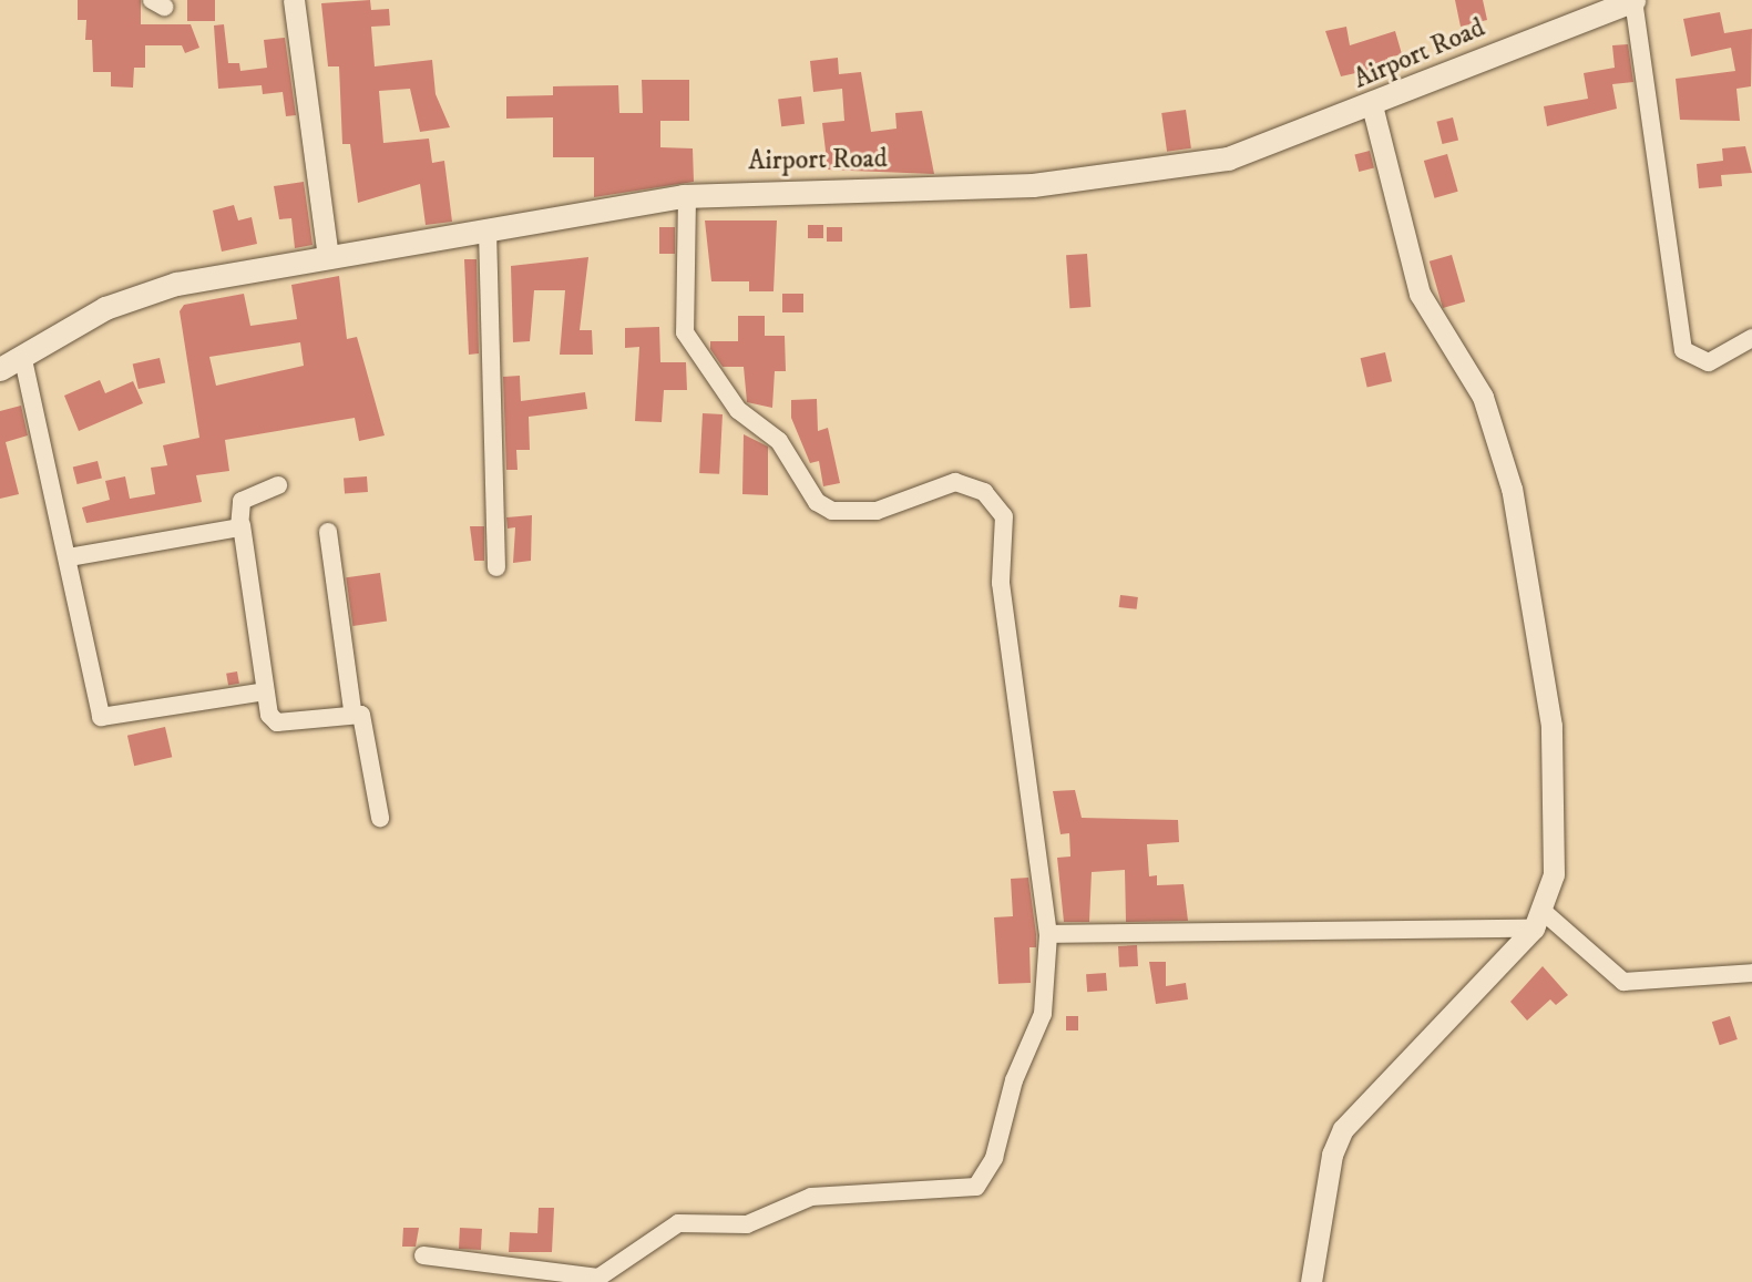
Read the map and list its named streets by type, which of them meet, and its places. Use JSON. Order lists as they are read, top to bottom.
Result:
{
  "streets": {
    "main road": ["Airport Road"]
  }
}
